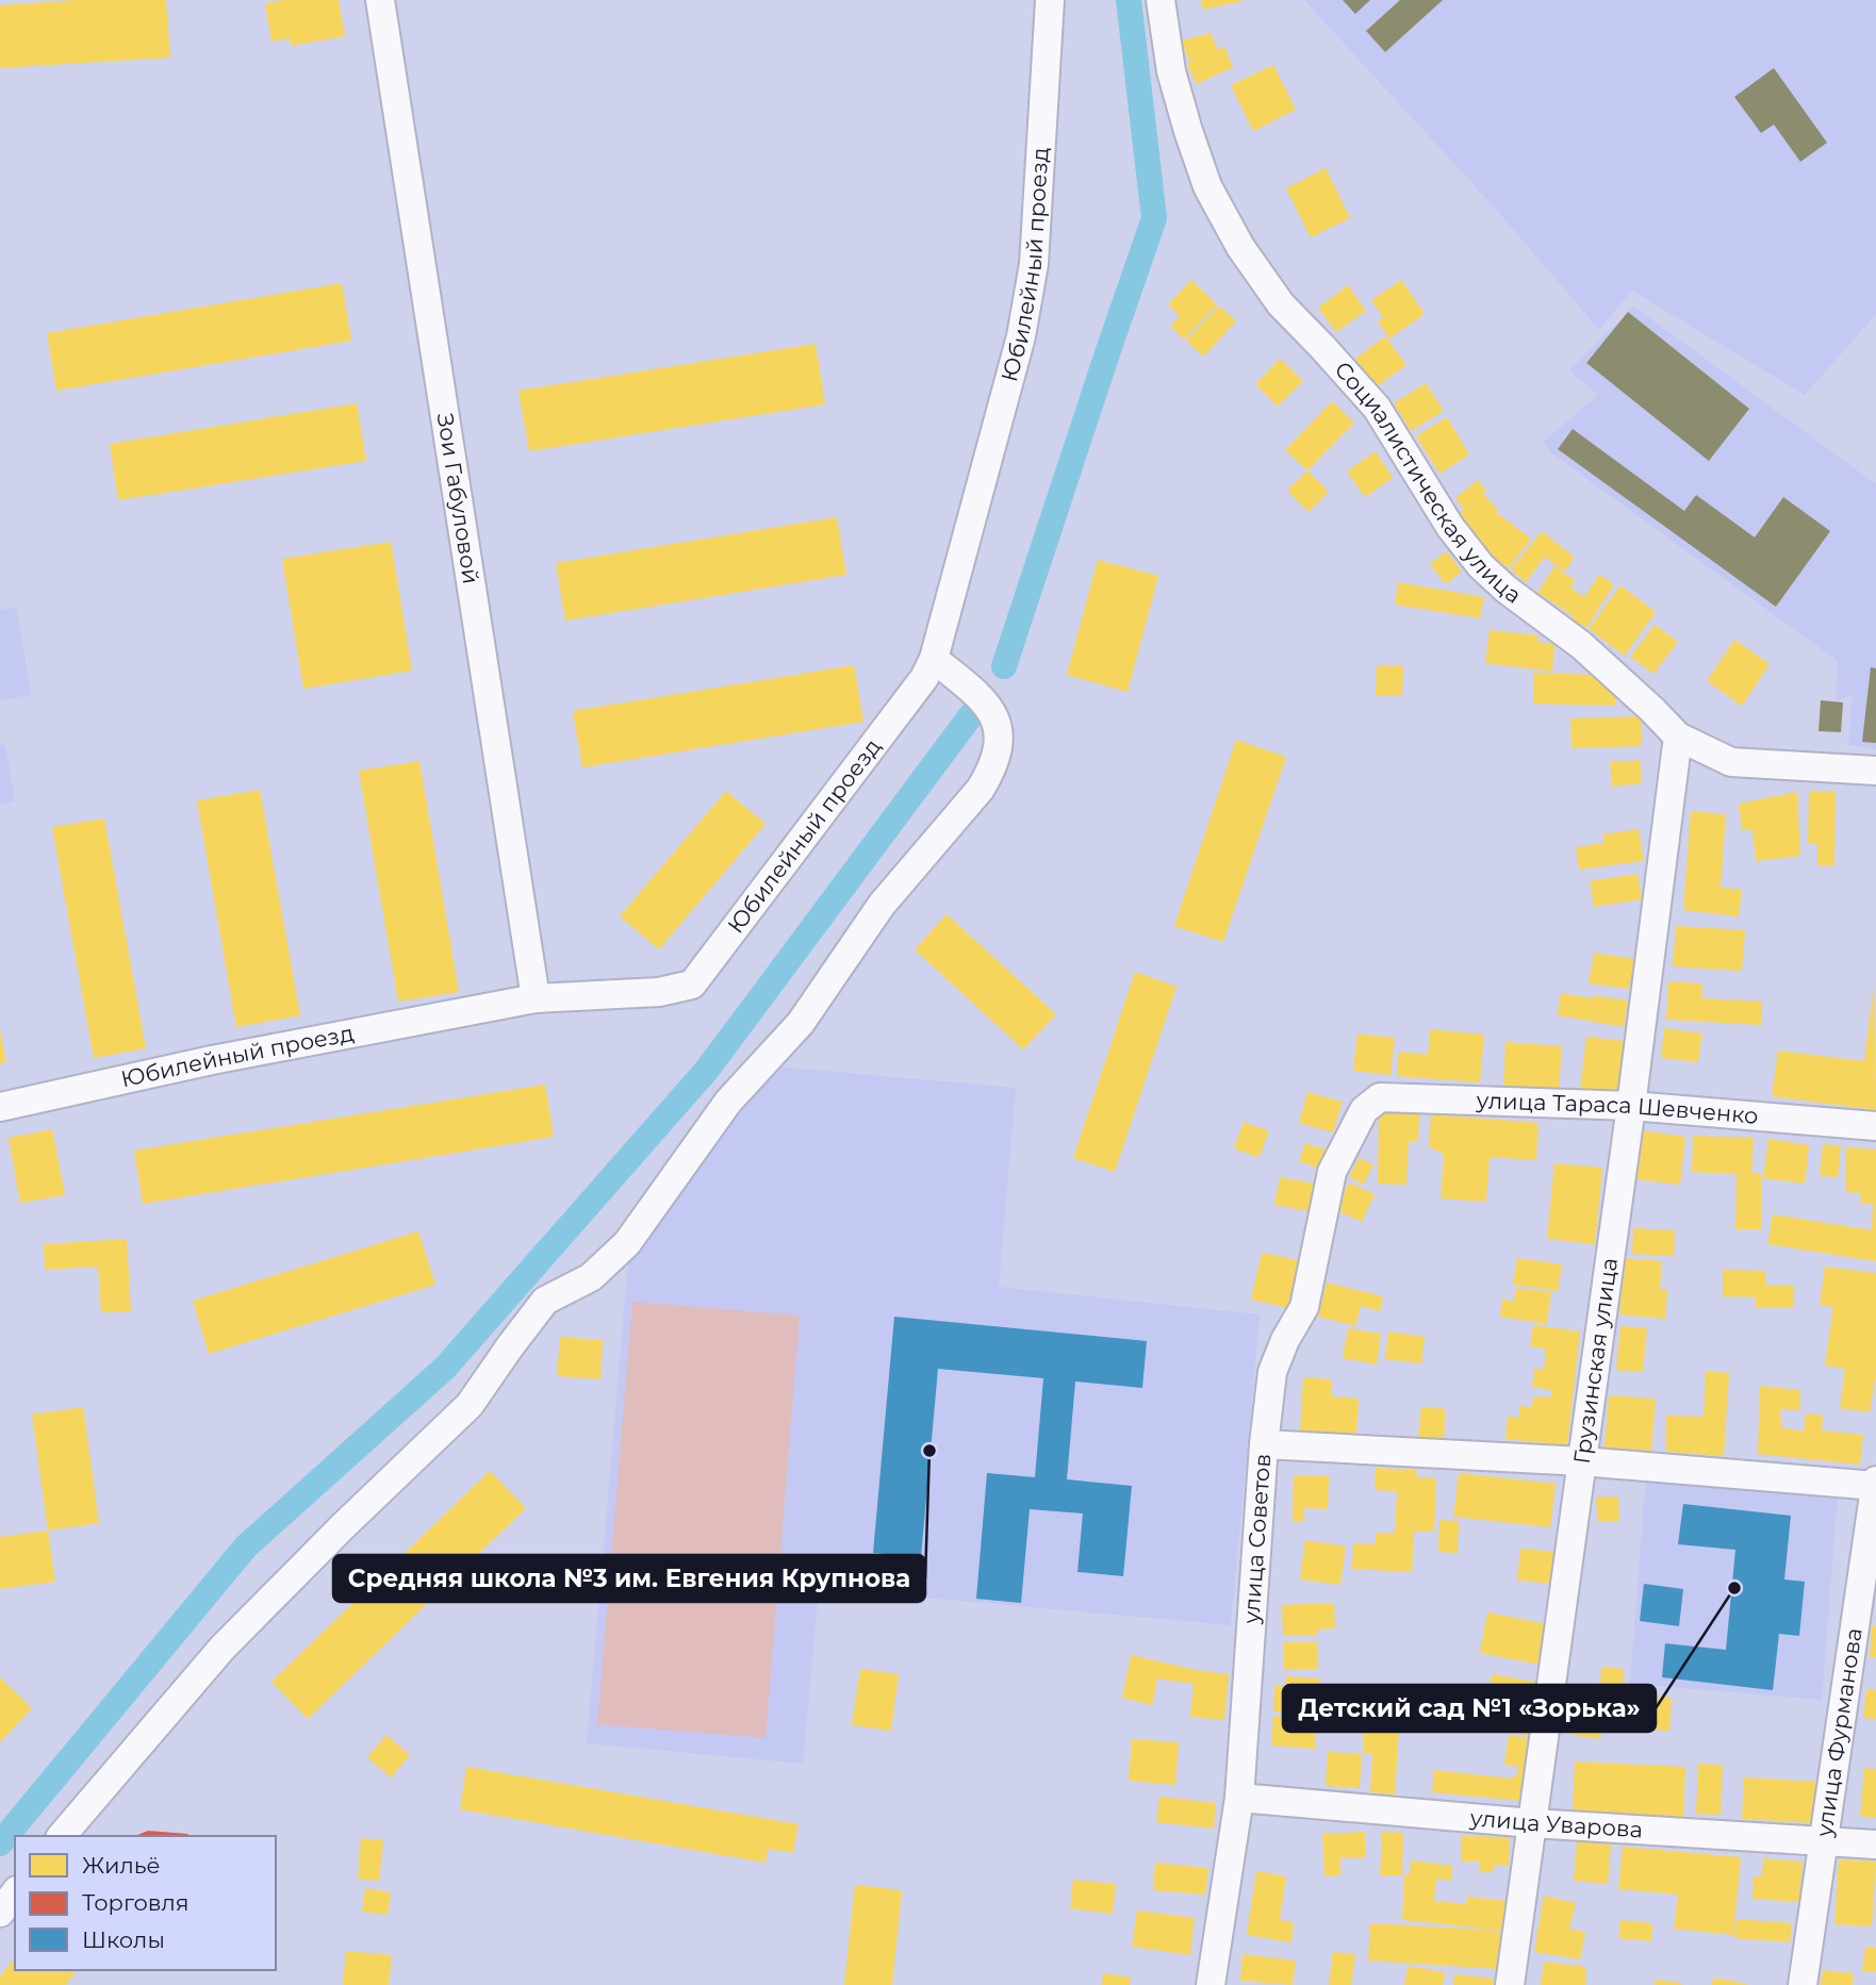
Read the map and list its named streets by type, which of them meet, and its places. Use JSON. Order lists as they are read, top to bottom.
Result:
{
  "streets": {
    "street": [
      "Юбилейный проезд",
      "Социалистическая улица",
      "Зои Габуловой",
      "улица Тараса Шевченко",
      "Грузинская улица",
      "улица Советов",
      "улица Фурманова",
      "улица Уварова"
    ]
  },
  "crossings": [
    ["Юбилейный проезд", "Зои Габуловой"],
    ["Социалистическая улица", "Грузинская улица"],
    ["улица Тараса Шевченко", "Грузинская улица"],
    ["улица Тараса Шевченко", "улица Советов"],
    ["Грузинская улица", "улица Уварова"],
    ["улица Советов", "улица Уварова"],
    ["улица Фурманова", "улица Уварова"]
  ],
  "places": ["Средняя школа №3 им. Евгения Крупнова", "Детский сад №1 «Зорька»"],
  "legend": ["Жильё", "Торговля", "Школы"]
}
